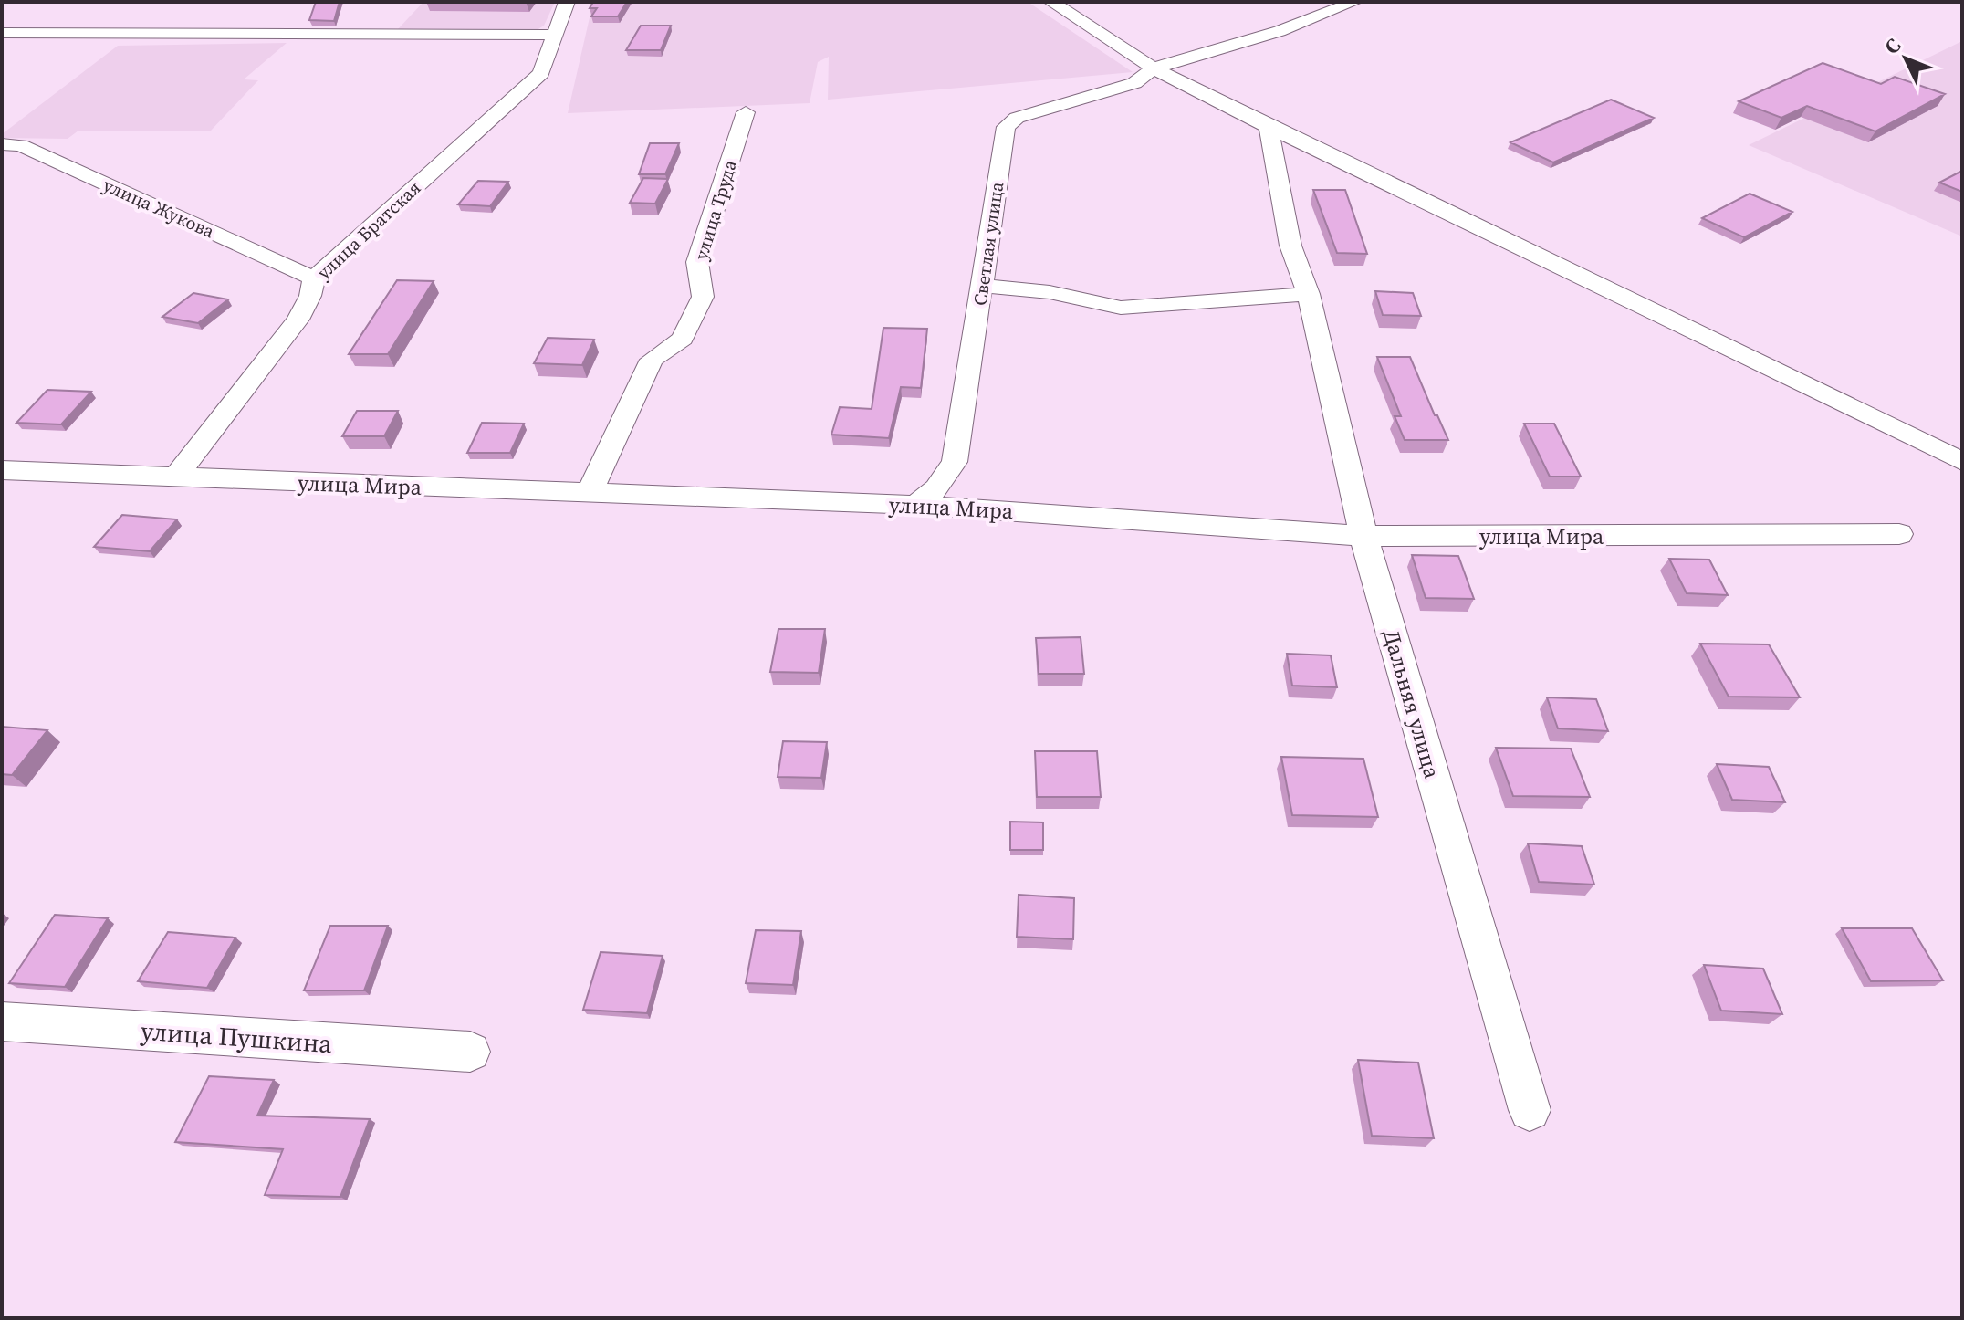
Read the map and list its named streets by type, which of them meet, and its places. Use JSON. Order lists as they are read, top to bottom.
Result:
{
  "streets": {
    "street": [
      "улица Жукова",
      "улица Труда",
      "улица Братская",
      "Светлая улица",
      "улица Мира",
      "Дальняя улица",
      "улица Пушкина"
    ]
  },
  "crossings": [
    ["улица Жукова", "улица Братская"],
    ["улица Труда", "улица Мира"],
    ["улица Братская", "улица Мира"],
    ["Светлая улица", "улица Мира"],
    ["улица Мира", "Дальняя улица"]
  ],
  "north": "top left"
}
